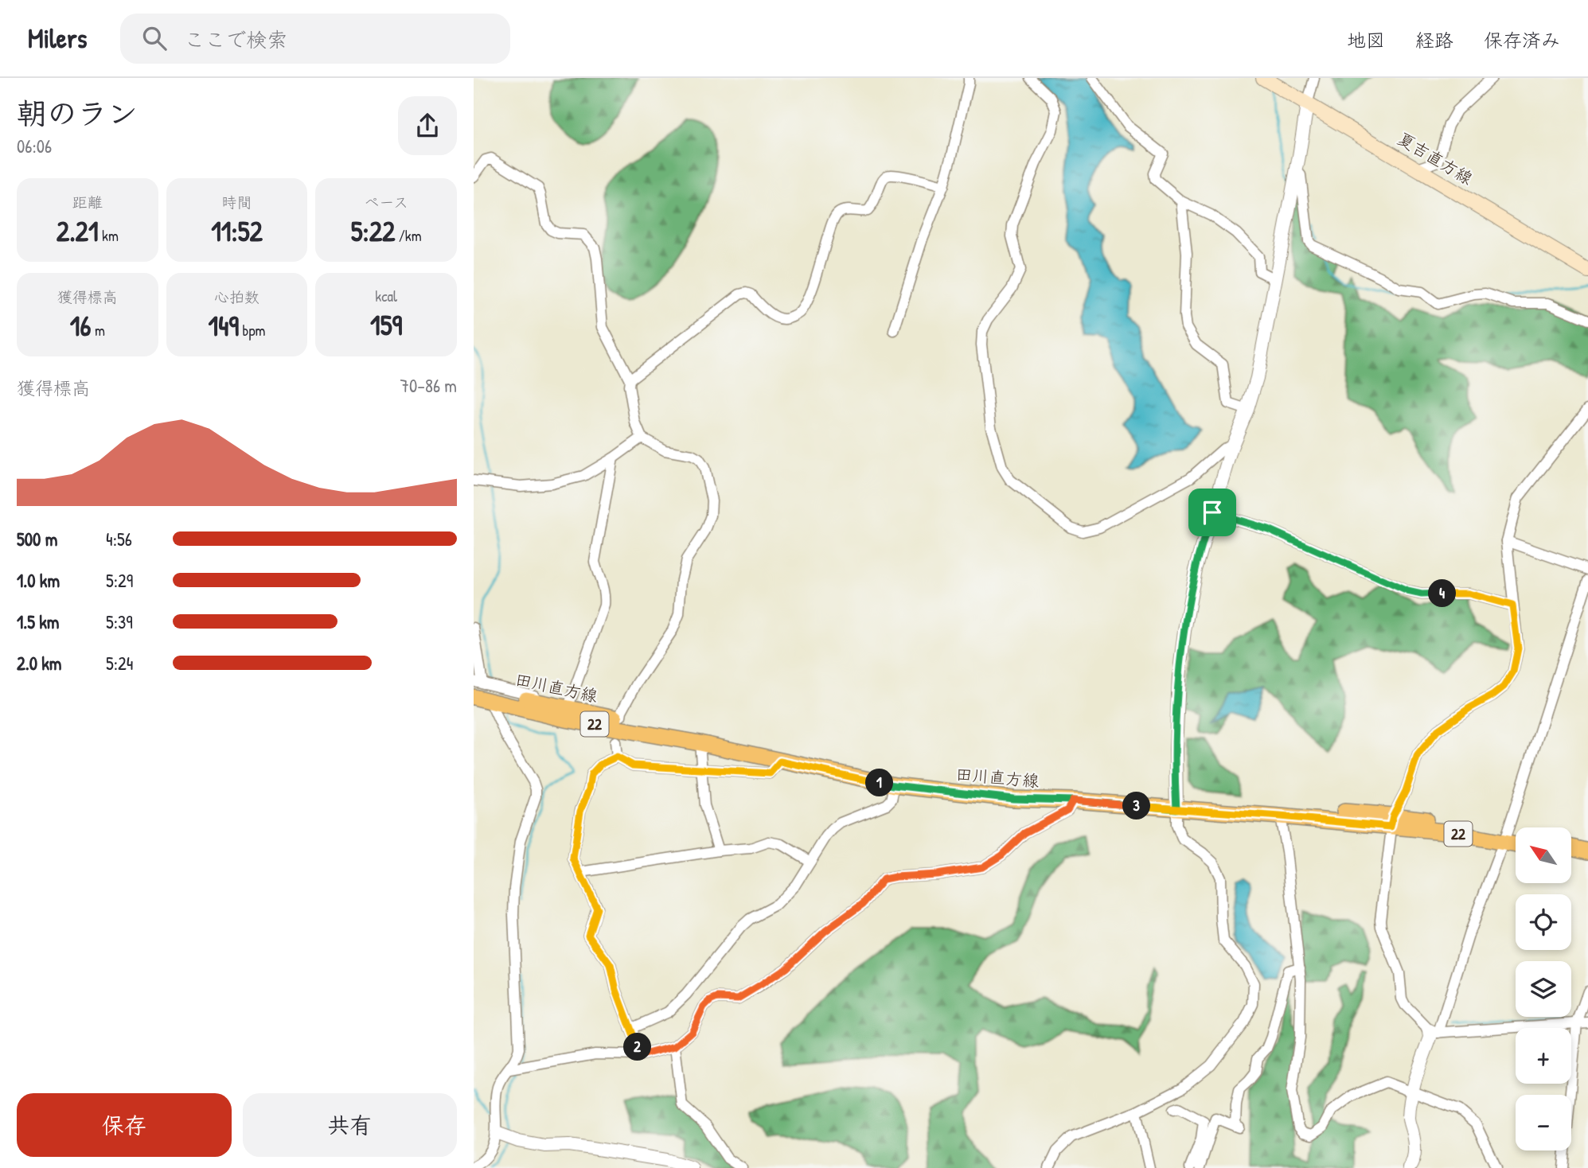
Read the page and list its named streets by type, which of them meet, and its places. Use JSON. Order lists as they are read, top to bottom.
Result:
{
  "streets": {
    "main road": ["夏吉直方線", "田川直方線", "22"]
  },
  "north": "top left",
  "page": {
    "header": "Milers",
    "search": "ここで検索",
    "nav": ["地図", "経路", "保存済み"],
    "heading": ["朝のラン", "06:06"],
    "stats": [
      ["距離", "2.21 km"],
      ["時間", "11:52"],
      ["ペース", "5:22 /km"],
      ["獲得標高", "16 m"],
      ["心拍数", "149 bpm"],
      ["kcal", "159"]
    ],
    "chart": ["獲得標高", "70–86 m"],
    "list": [
      {
        "name": "500 m",
        "note": "4:56"
      },
      {
        "name": "1.0 km",
        "note": "5:29"
      },
      {
        "name": "1.5 km",
        "note": "5:39"
      },
      {
        "name": "2.0 km",
        "note": "5:24"
      }
    ],
    "pins": [
      "4",
      "1",
      "3",
      "2"
    ],
    "map_buttons": ["+", "−"],
    "buttons": ["保存", "共有"]
  }
}
